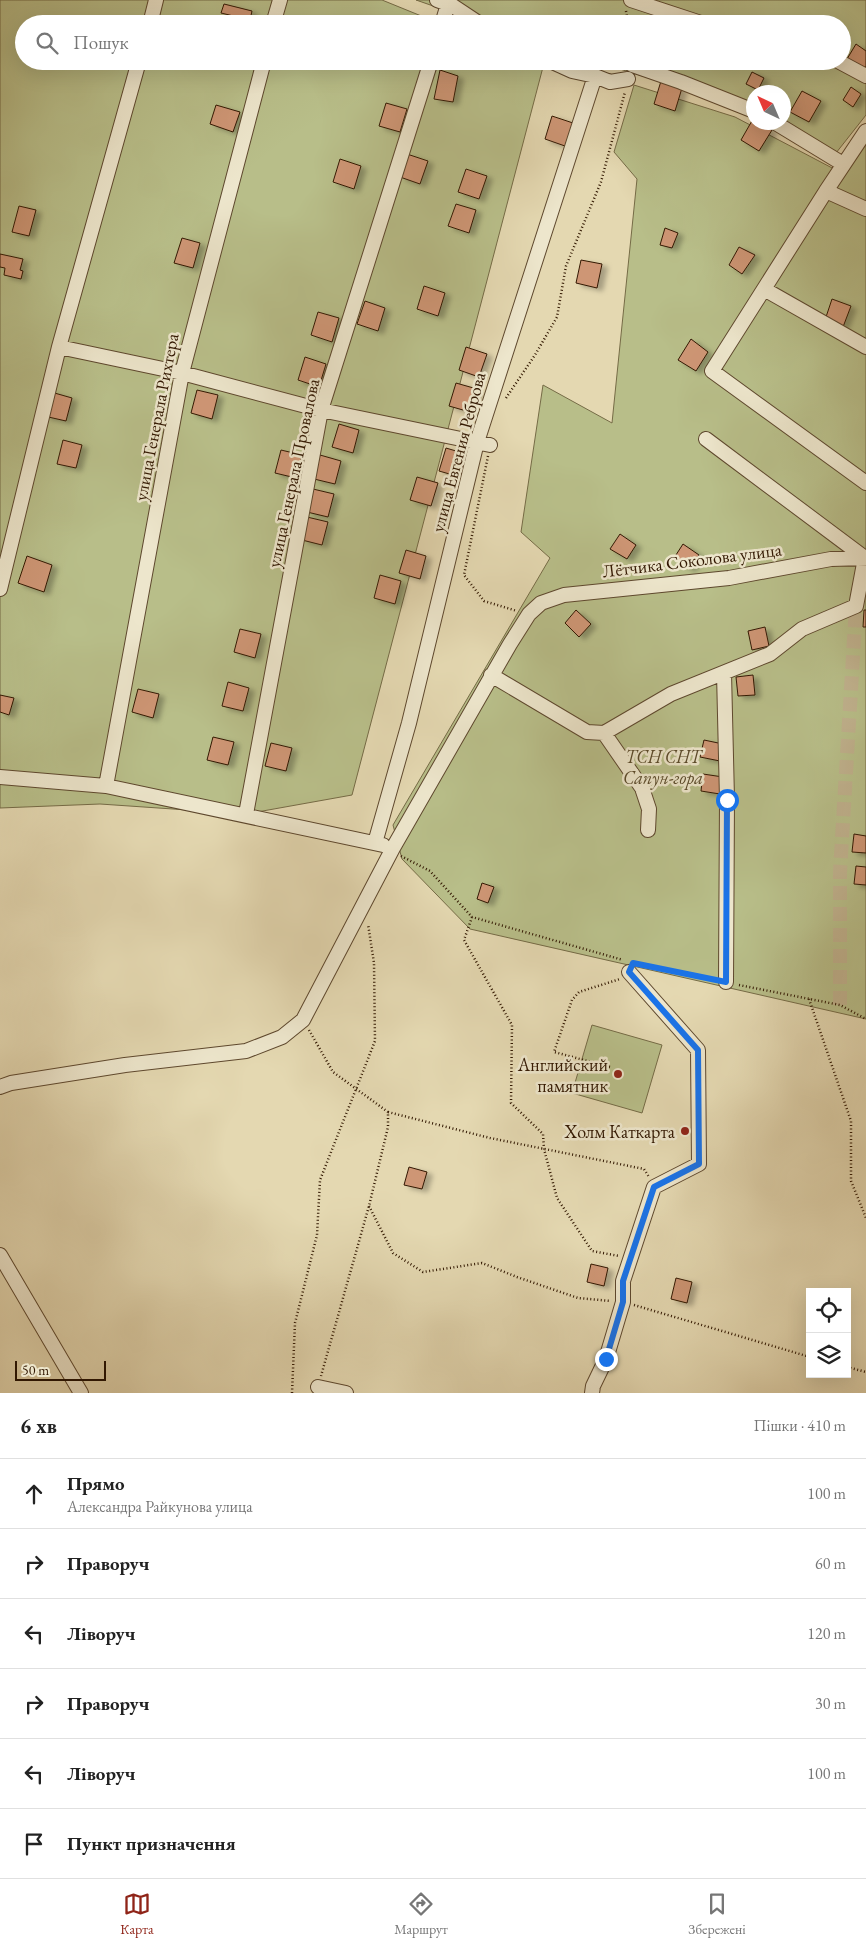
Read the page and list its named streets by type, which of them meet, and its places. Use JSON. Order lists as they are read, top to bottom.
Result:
{
  "streets": {
    "street": [
      "улица Генерала Рихтера",
      "улица Евгения Реброва",
      "улица Генерала Провалова",
      "Лётчика Соколова улица"
    ]
  },
  "parks": ["ТСН СНТ Сапун-гора"],
  "places": ["Английский памятник", "Холм Каткарта"],
  "scale_bar": "50 m",
  "north": "top left",
  "page": {
    "search": "Пошук",
    "scale": "50 m",
    "heading": ["6 хв", "Пішки · 410 m"],
    "list": [
      ["Прямо", "Александра Райкунова улица", "100 m"],
      ["Праворуч", "60 m"],
      ["Ліворуч", "120 m"],
      ["Праворуч", "30 m"],
      ["Ліворуч", "100 m"],
      "Пункт призначення"
    ],
    "nav": ["Карта", "Маршрут", "Збережені"]
  }
}
